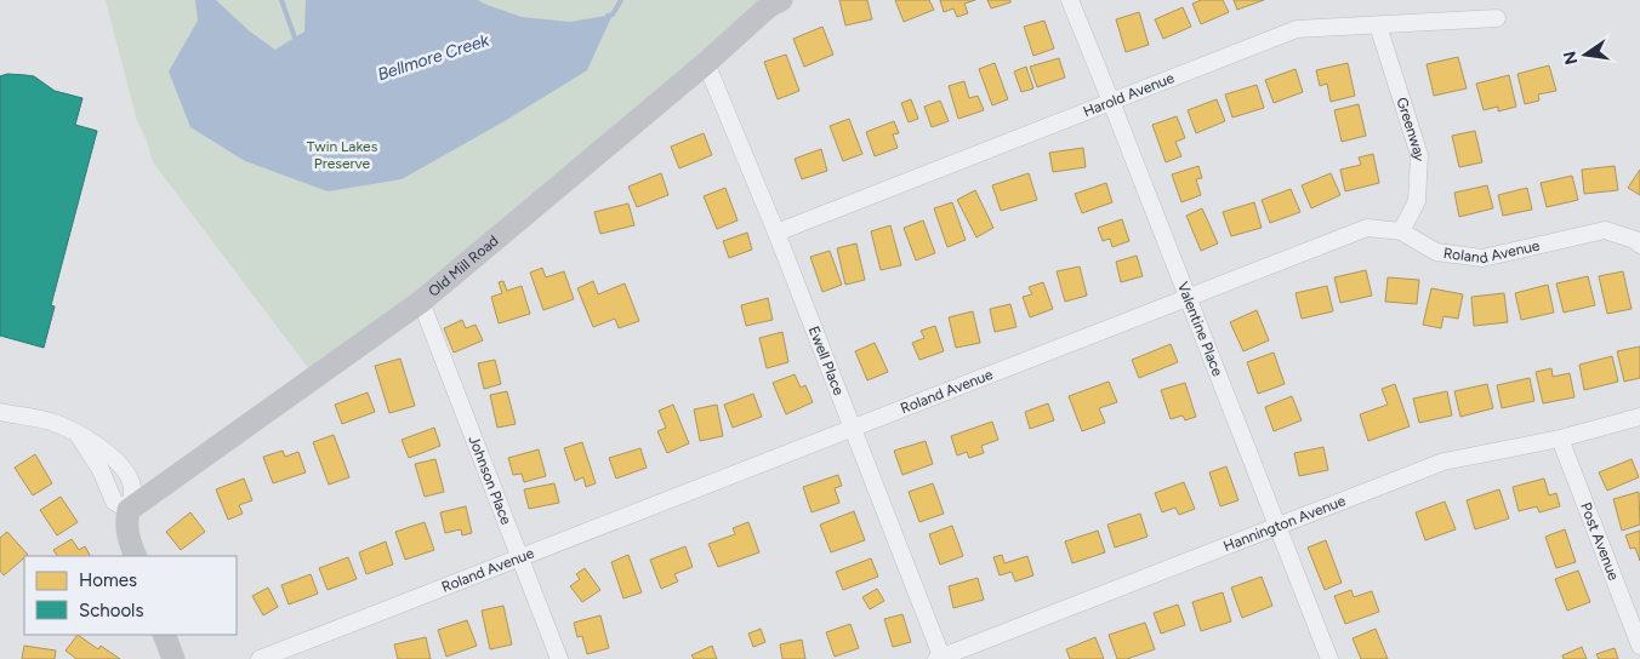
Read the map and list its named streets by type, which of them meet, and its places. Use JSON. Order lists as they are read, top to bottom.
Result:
{
  "streets": {
    "street": [
      "Harold Avenue",
      "Greenway",
      "Roland Avenue",
      "Old Mill Road",
      "Valentine Place",
      "Ewell Place",
      "Johnson Place",
      "Hannington Avenue",
      "Post Avenue"
    ]
  },
  "crossings": [
    ["Harold Avenue", "Greenway"],
    ["Harold Avenue", "Valentine Place"],
    ["Harold Avenue", "Ewell Place"],
    ["Greenway", "Roland Avenue"],
    ["Roland Avenue", "Valentine Place"],
    ["Roland Avenue", "Ewell Place"],
    ["Roland Avenue", "Johnson Place"],
    ["Old Mill Road", "Ewell Place"],
    ["Old Mill Road", "Johnson Place"],
    ["Valentine Place", "Hannington Avenue"],
    ["Ewell Place", "Hannington Avenue"],
    ["Hannington Avenue", "Post Avenue"]
  ],
  "water": ["Bellmore Creek"],
  "parks": ["Twin Lakes Preserve"],
  "legend": ["Homes", "Schools"],
  "north": "left"
}
